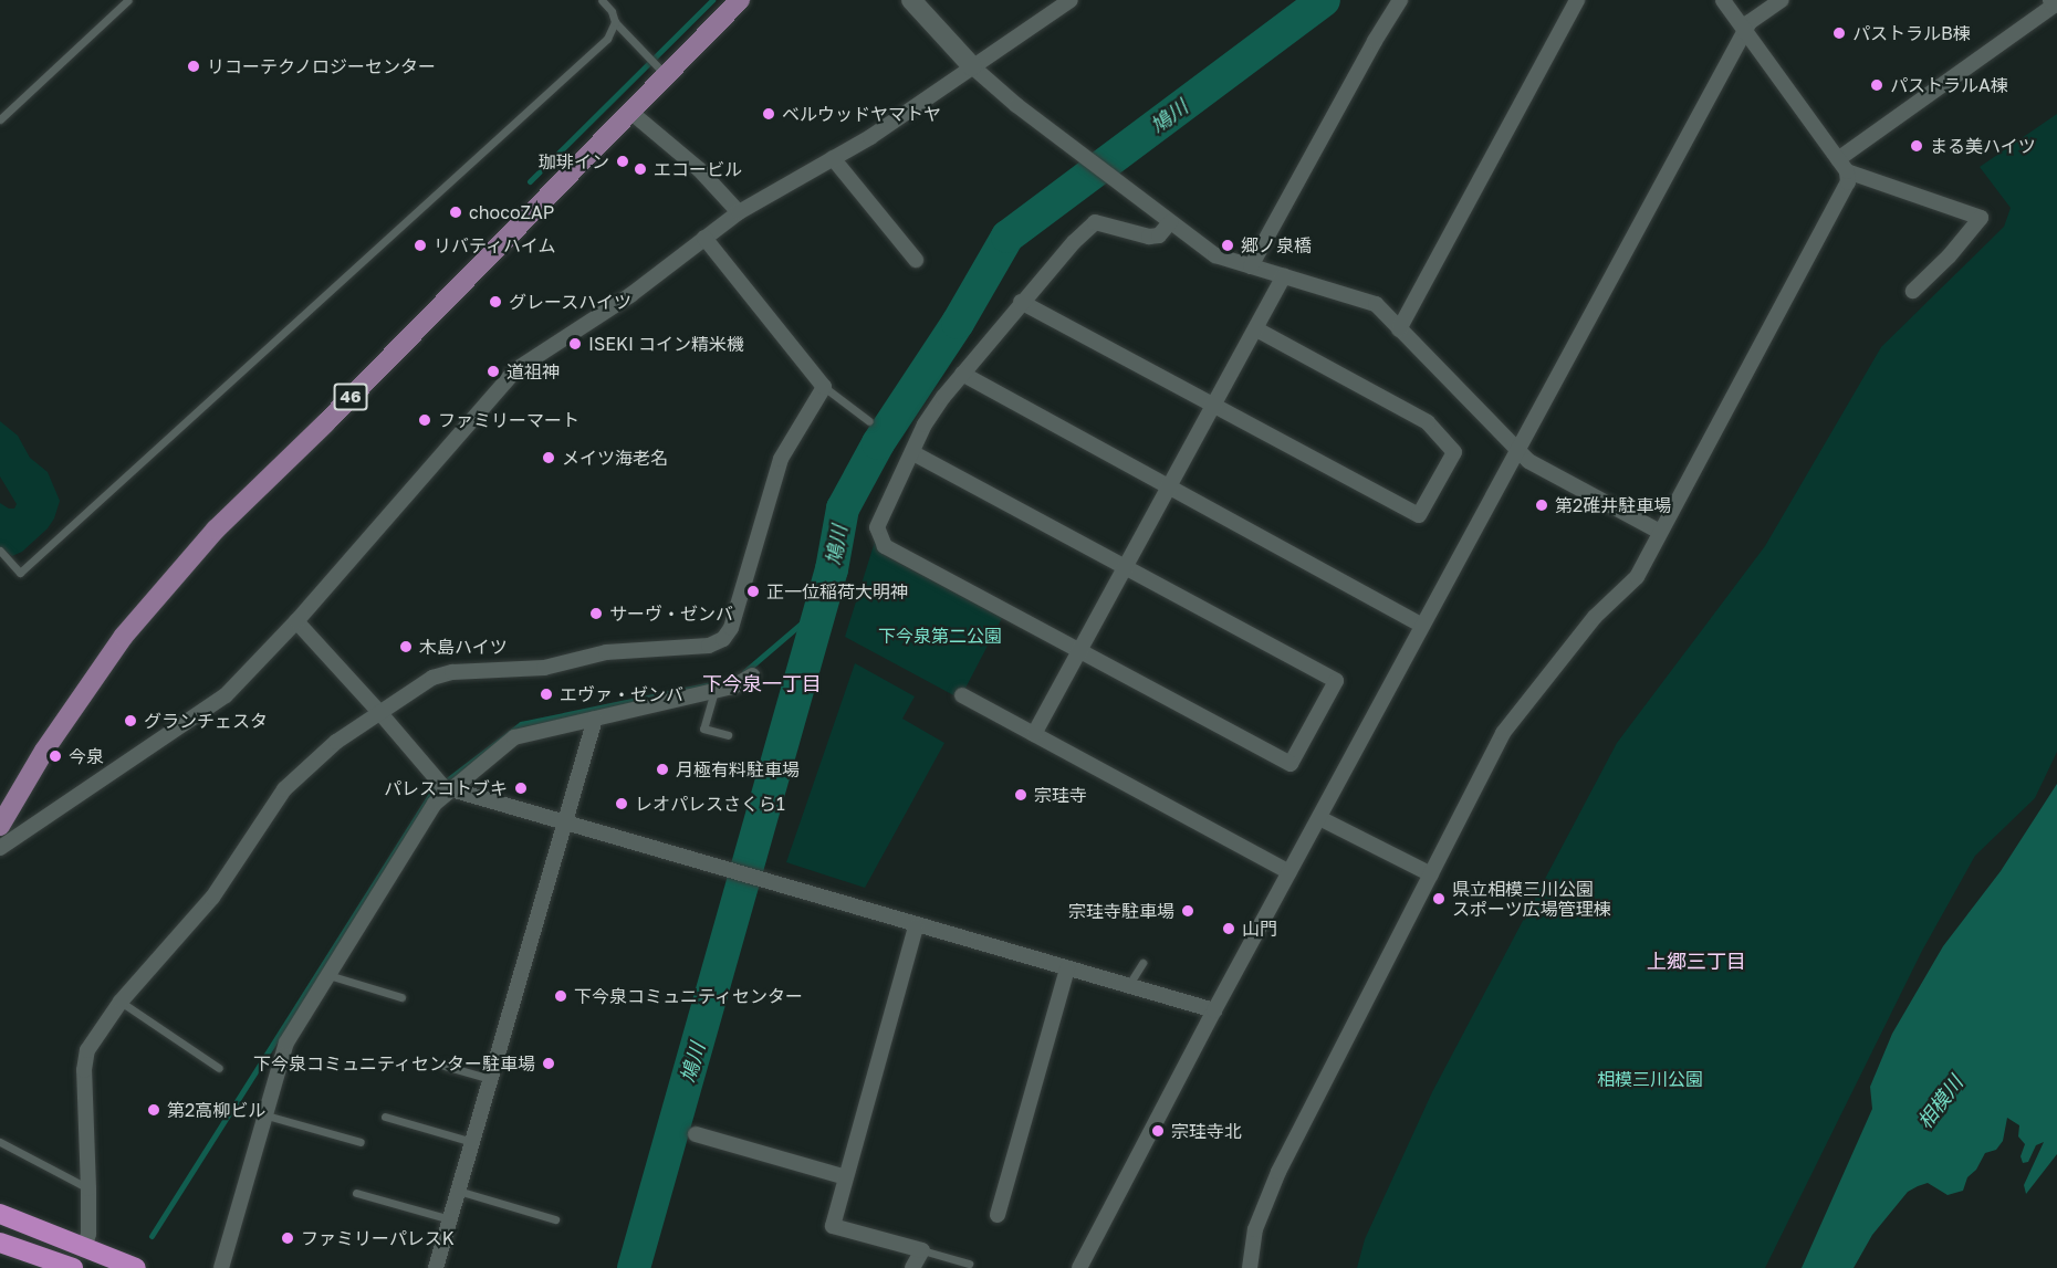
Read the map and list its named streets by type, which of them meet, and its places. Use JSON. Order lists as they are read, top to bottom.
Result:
{
  "streets": {
    "main road": ["46"]
  },
  "districts": ["下今泉一丁目", "上郷三丁目"],
  "water": ["鳩川", "相模川"],
  "parks": ["下今泉第二公園", "相模三川公園"],
  "places": [
    "パストラルB棟",
    "リコーテクノロジーセンター",
    "パストラルA棟",
    "ベルウッドヤマトヤ",
    "まる美ハイツ",
    "珈琲イン",
    "エコービル",
    "chocoZAP",
    "リバティハイム",
    "郷ノ泉橋",
    "グレースハイツ",
    "ISEKI コイン精米機",
    "道祖神",
    "ファミリーマート",
    "メイツ海老名",
    "第2碓井駐車場",
    "正一位稲荷大明神",
    "サーヴ・ゼンバ",
    "木島ハイツ",
    "エヴァ・ゼンバ",
    "グランチェスタ",
    "今泉",
    "月極有料駐車場",
    "パレスコトブキ",
    "宗珪寺",
    "レオパレスさくら1",
    "県立相模三川公園 スポーツ広場管理棟",
    "宗珪寺駐車場",
    "山門",
    "下今泉コミュニティセンター",
    "下今泉コミュニティセンター駐車場",
    "第2高柳ビル",
    "宗珪寺北",
    "ファミリーパレスK"
  ]
}
